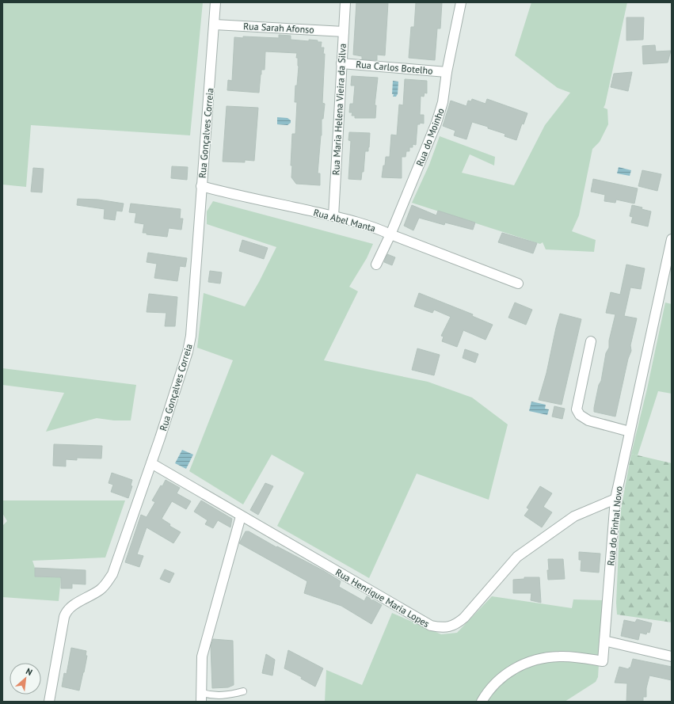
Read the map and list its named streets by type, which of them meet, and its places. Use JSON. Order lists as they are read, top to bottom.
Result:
{
  "streets": {
    "street": [
      "Rua Sarah Afonso",
      "Rua Carlos Botelho",
      "Rua Maria Helena Vieira da Silva",
      "Rua Gonçalves Correia",
      "Rua do Moinho",
      "Rua Abel Manta",
      "Rua do Pinhal Novo",
      "Rua Henrique Maria Lopes"
    ]
  },
  "crossings": [
    ["Rua Sarah Afonso", "Rua Maria Helena Vieira da Silva"],
    ["Rua Sarah Afonso", "Rua Gonçalves Correia"],
    ["Rua Carlos Botelho", "Rua Maria Helena Vieira da Silva"],
    ["Rua Carlos Botelho", "Rua do Moinho"],
    ["Rua Maria Helena Vieira da Silva", "Rua Abel Manta"],
    ["Rua Gonçalves Correia", "Rua Abel Manta"],
    ["Rua Gonçalves Correia", "Rua Henrique Maria Lopes"],
    ["Rua do Moinho", "Rua Abel Manta"],
    ["Rua do Pinhal Novo", "Rua Henrique Maria Lopes"]
  ],
  "north": "top right"
}
